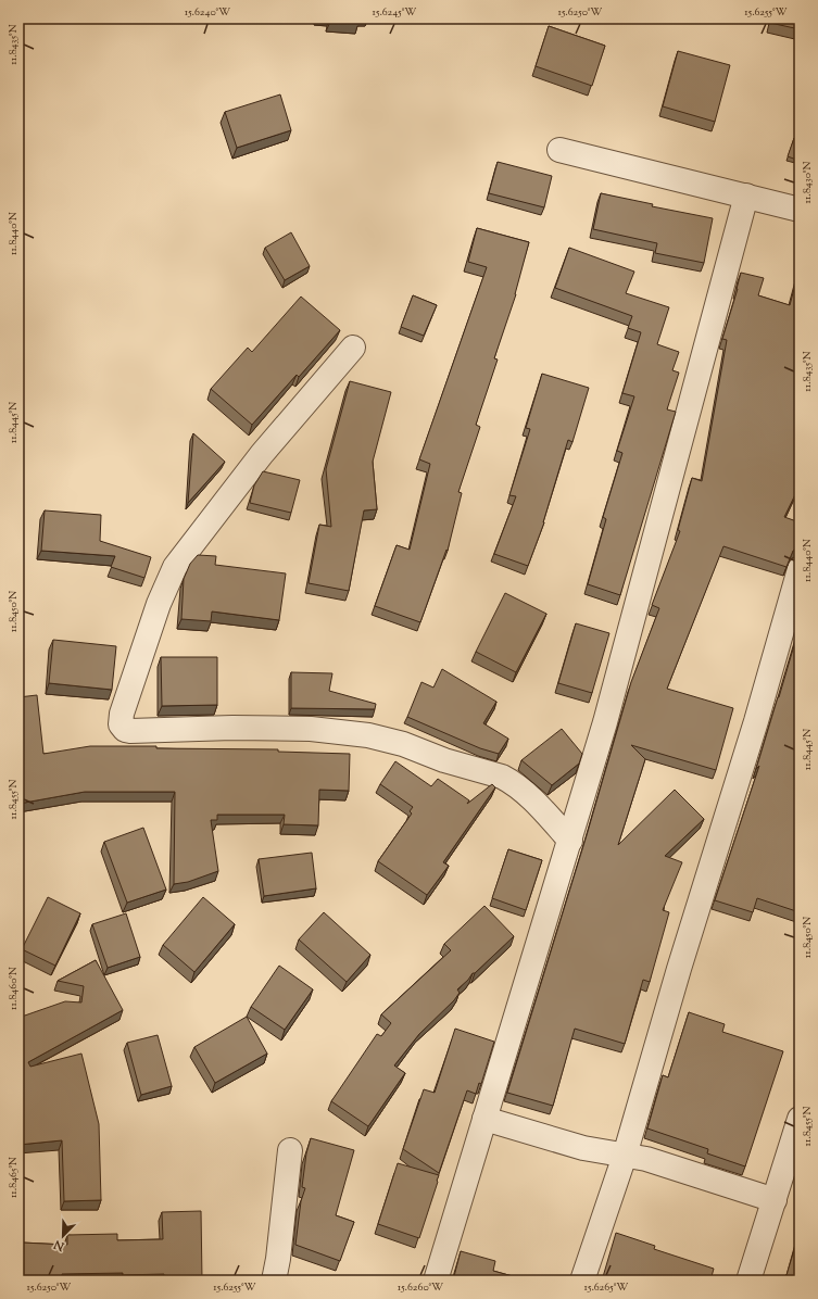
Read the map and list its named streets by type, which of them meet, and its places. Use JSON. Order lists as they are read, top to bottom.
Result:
{
  "north": "bottom left",
  "coordinates": [
    "15.6240°W",
    "15.6245°W",
    "15.6250°W",
    "15.6255°W",
    "11.8435°N",
    "11.8430°N",
    "11.8440°N",
    "11.8445°N",
    "11.8450°N",
    "11.8455°N",
    "11.8460°N",
    "11.8465°N",
    "15.6260°W",
    "15.6265°W"
  ]
}
